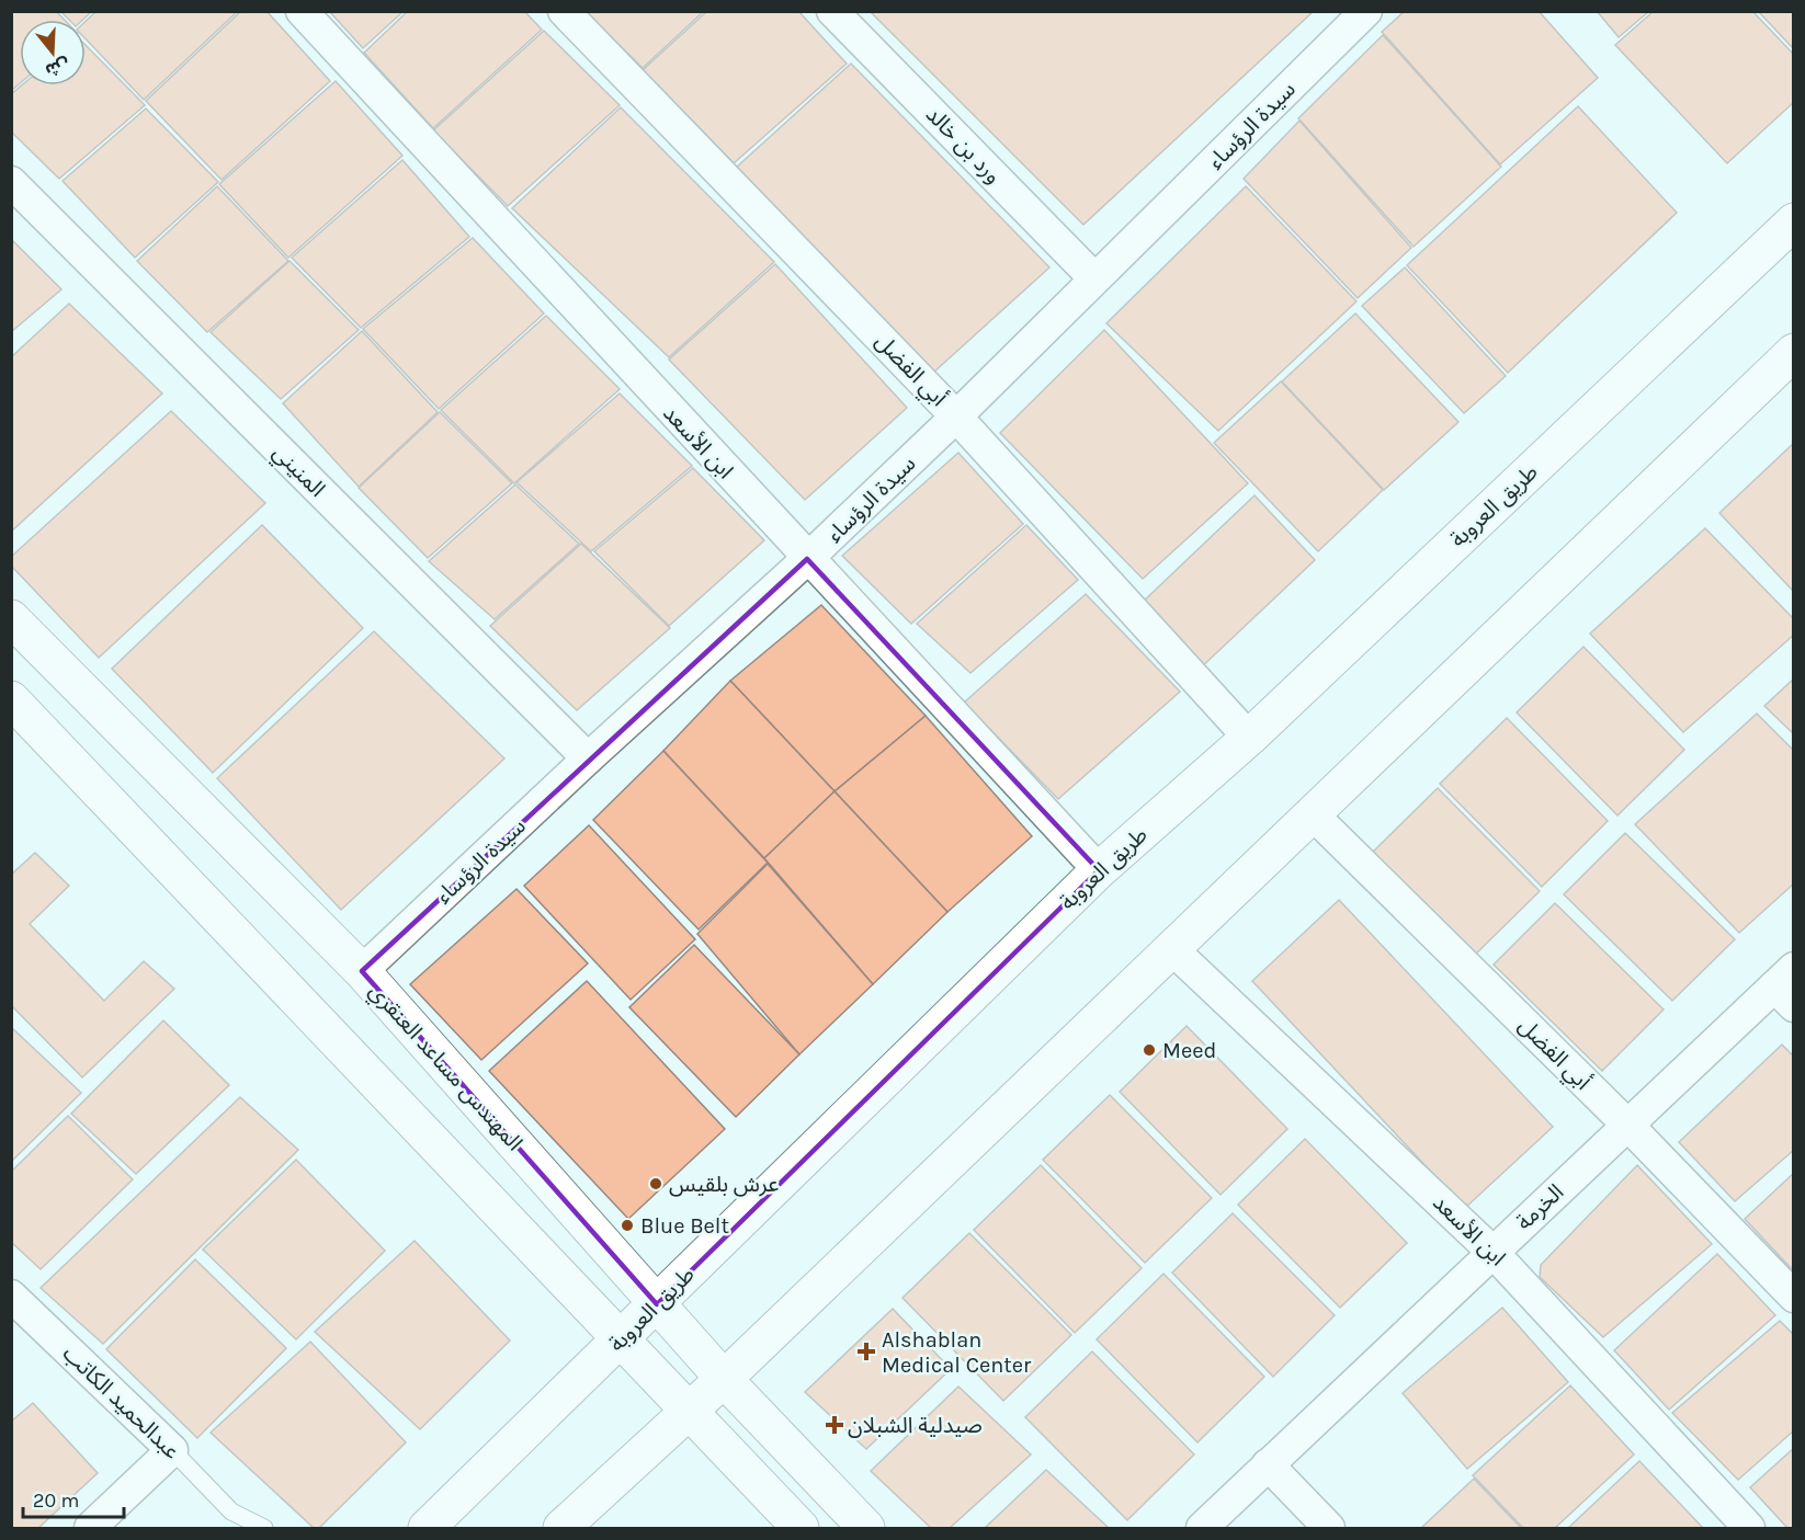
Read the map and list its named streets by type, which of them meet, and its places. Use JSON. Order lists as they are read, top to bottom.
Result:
{
  "streets": {
    "main road": ["طريق العروبة", "المهندس مساعد العنقري"],
    "street": [
      "سيدة الرؤساء",
      "ورد بن خالد",
      "أبي الفضل",
      "ابن الأسعد",
      "المنيني",
      "الخرمة",
      "عبدالحميد الكاتب"
    ]
  },
  "crossings": [
    ["سيدة الرؤساء", "ورد بن خالد"],
    ["سيدة الرؤساء", "أبي الفضل"],
    ["سيدة الرؤساء", "ابن الأسعد"],
    ["سيدة الرؤساء", "المنيني"],
    ["سيدة الرؤساء", "المهندس مساعد العنقري"],
    ["أبي الفضل", "طريق العروبة"],
    ["أبي الفضل", "الخرمة"],
    ["ابن الأسعد", "طريق العروبة"],
    ["ابن الأسعد", "الخرمة"],
    ["طريق العروبة", "المهندس مساعد العنقري"]
  ],
  "places": {
    "other": ["Meed", "عرش بلقيس", "Blue Belt"],
    "health": ["Alshablan Medical Center", "صيدلية الشبلان"]
  },
  "scale_bar": "20 m",
  "north": "bottom"
}
